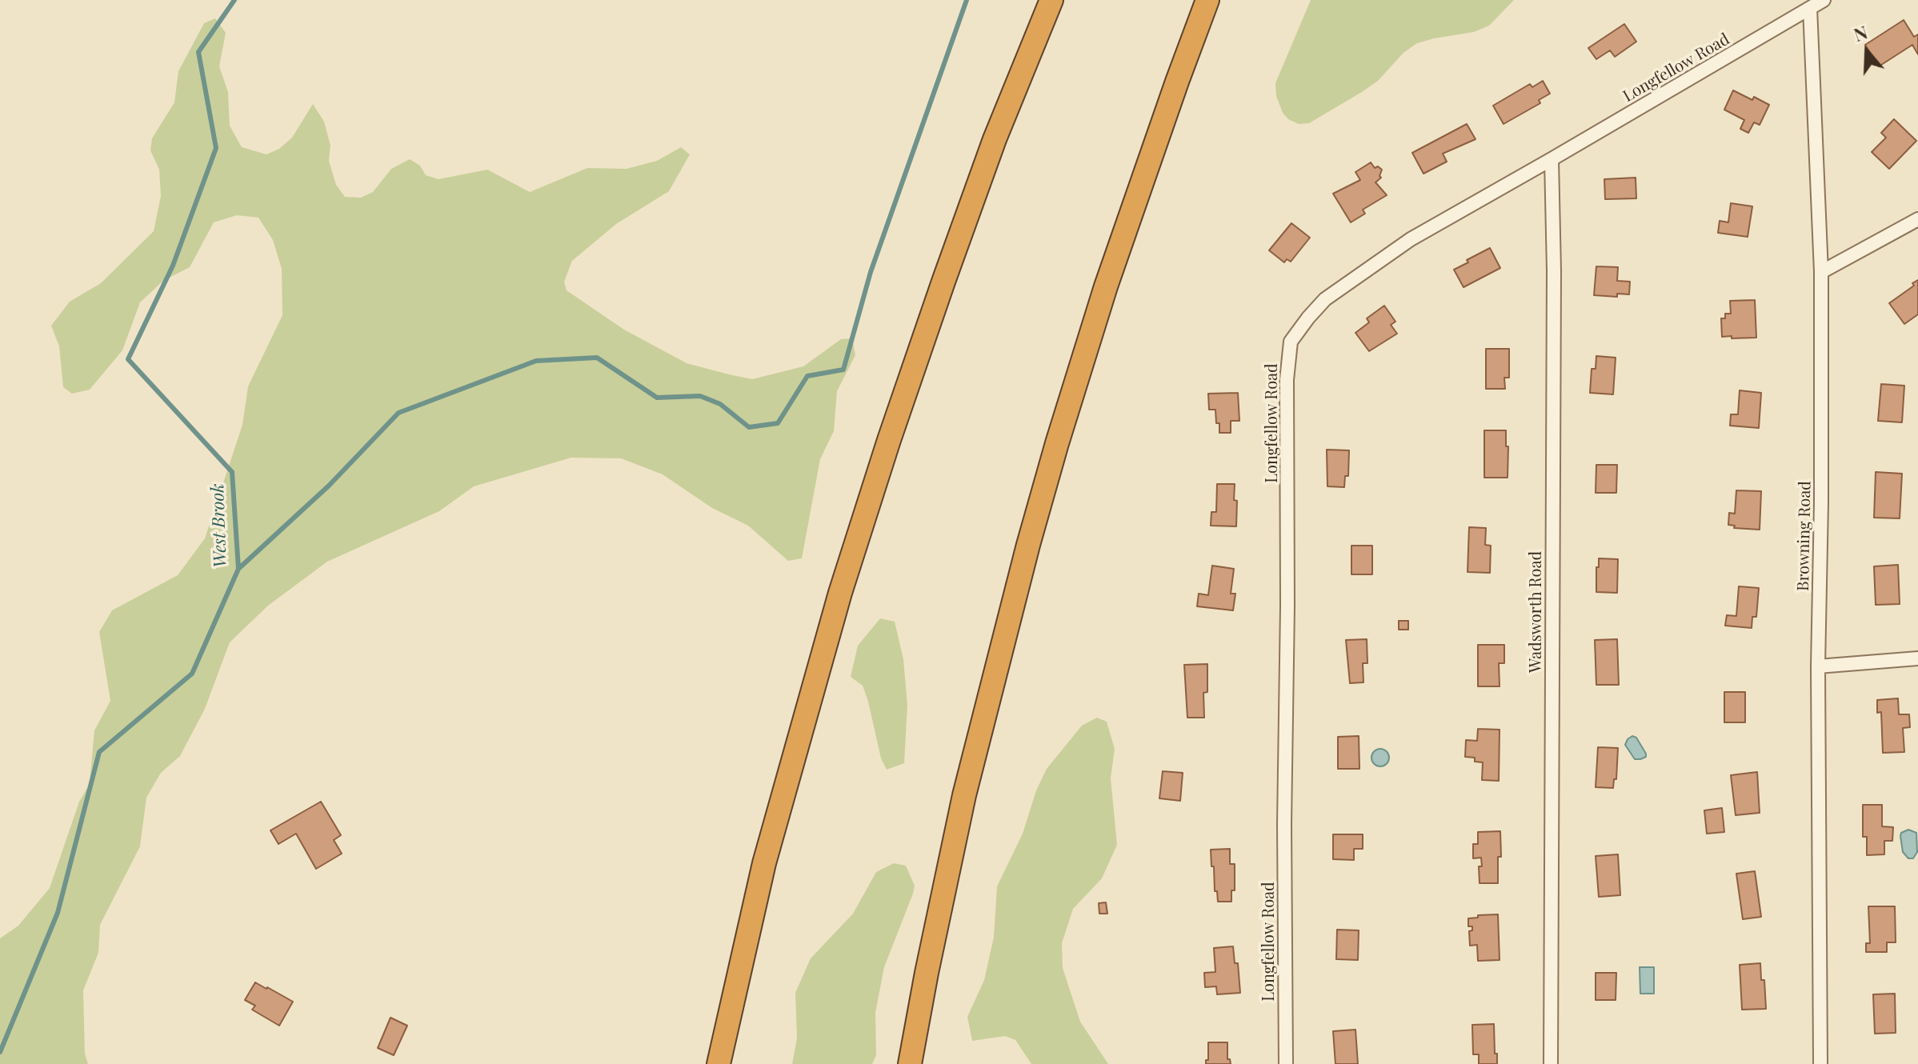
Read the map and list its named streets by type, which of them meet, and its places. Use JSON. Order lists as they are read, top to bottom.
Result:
{
  "streets": {
    "street": ["Longfellow Road", "Browning Road", "Wadsworth Road"]
  },
  "crossings": [
    ["Longfellow Road", "Browning Road"],
    ["Longfellow Road", "Wadsworth Road"]
  ],
  "water": ["West Brook"],
  "north": "top"
}
